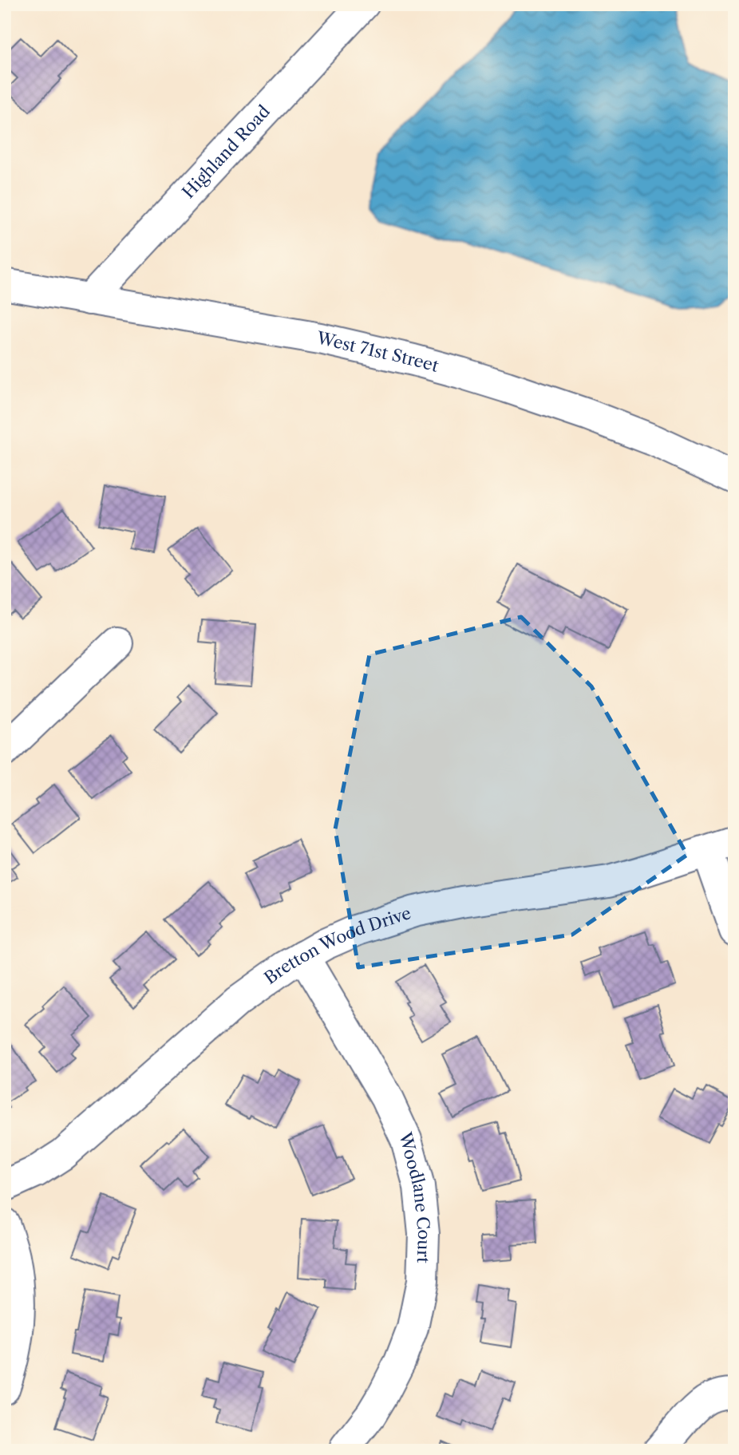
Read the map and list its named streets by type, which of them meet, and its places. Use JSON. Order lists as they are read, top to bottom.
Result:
{
  "streets": {
    "street": [
      "Highland Road",
      "West 71st Street",
      "Bretton Wood Drive",
      "Woodlane Court"
    ]
  },
  "crossings": [
    ["Highland Road", "West 71st Street"],
    ["Bretton Wood Drive", "Woodlane Court"]
  ]
}
